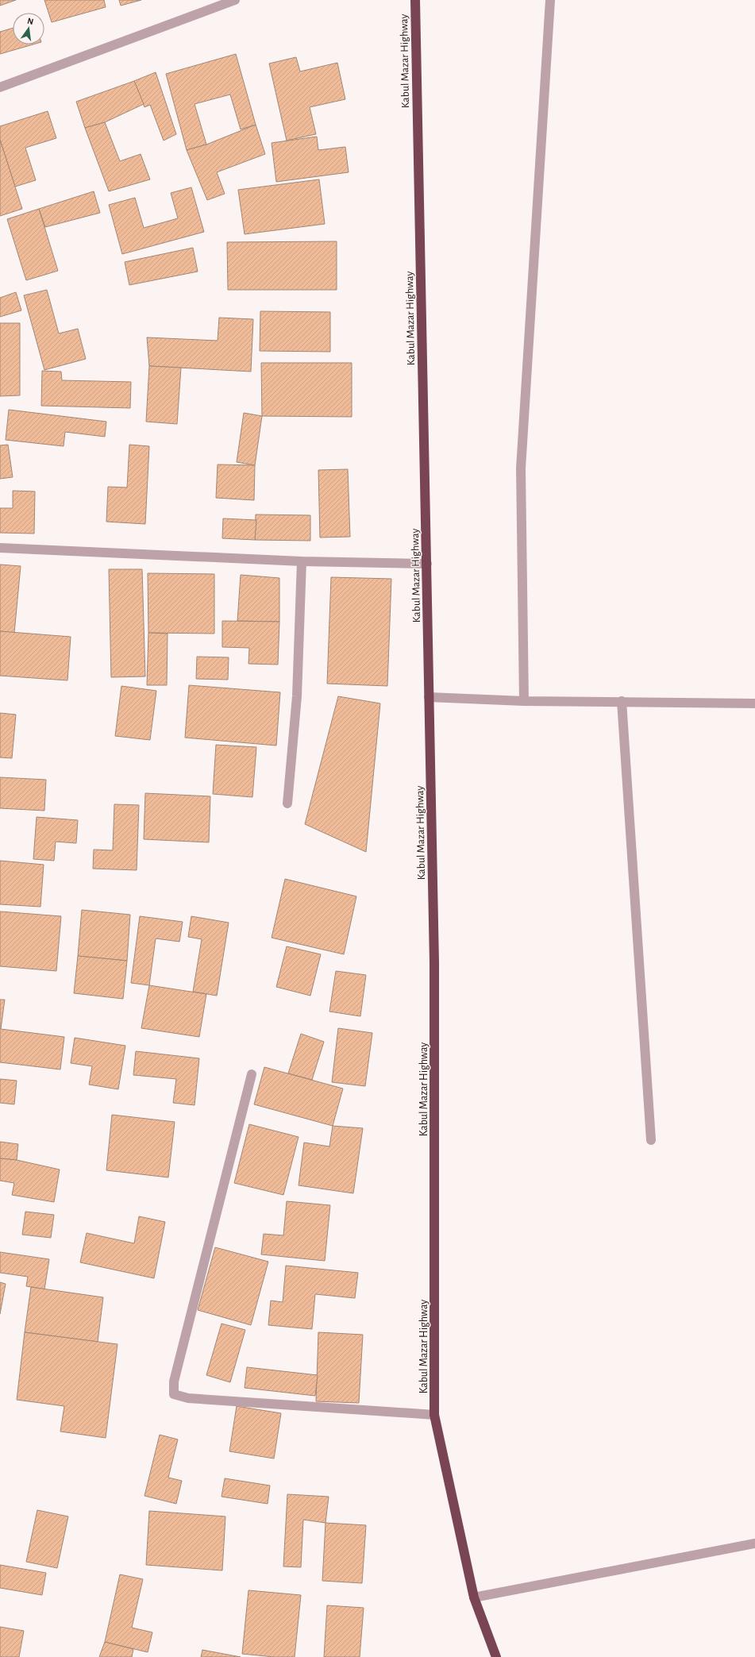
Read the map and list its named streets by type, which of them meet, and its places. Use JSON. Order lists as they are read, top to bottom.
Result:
{
  "streets": {
    "highway": ["Kabul Mazar Highway"]
  },
  "north": "top"
}
